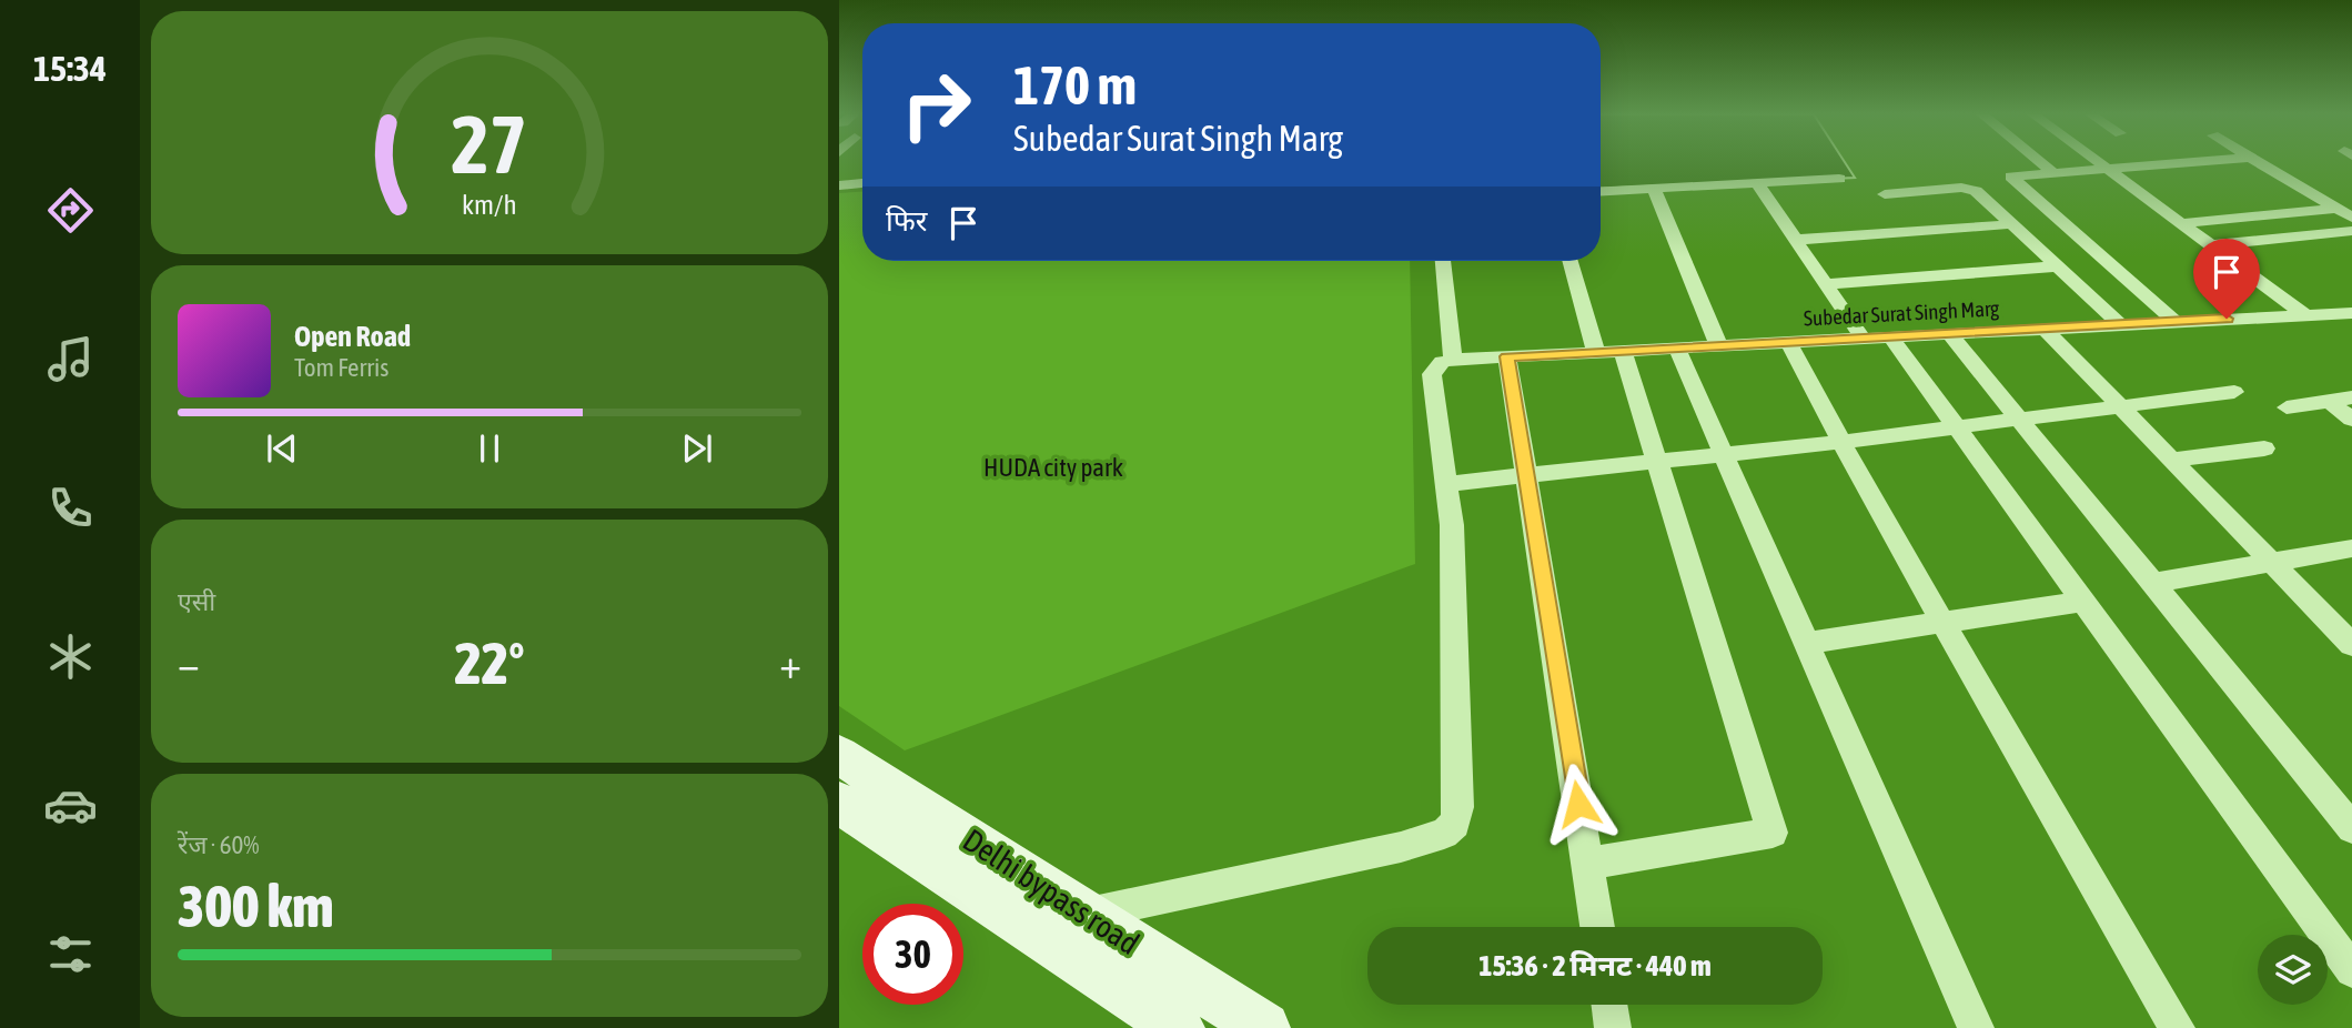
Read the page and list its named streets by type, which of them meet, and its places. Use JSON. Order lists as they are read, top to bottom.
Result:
{
  "streets": {
    "main road": ["Delhi bypass road"],
    "street": ["Subedar Surat Singh Marg"]
  },
  "parks": ["HUDA city park"],
  "page": {
    "tabs": "15:34",
    "turn": ["170 m", "Subedar Surat Singh Marg"],
    "then": "फिर",
    "song": ["Open Road", "Tom Ferris"],
    "tile": [
      "एसी",
      ["रेंज · 60%", "300 km"]
    ],
    "heat": ["−", "22°", "+"],
    "limit": "30",
    "trip": "15:36 · 2 मिनट · 440 m",
    "gauge": ["27", "km/h"]
  }
}
